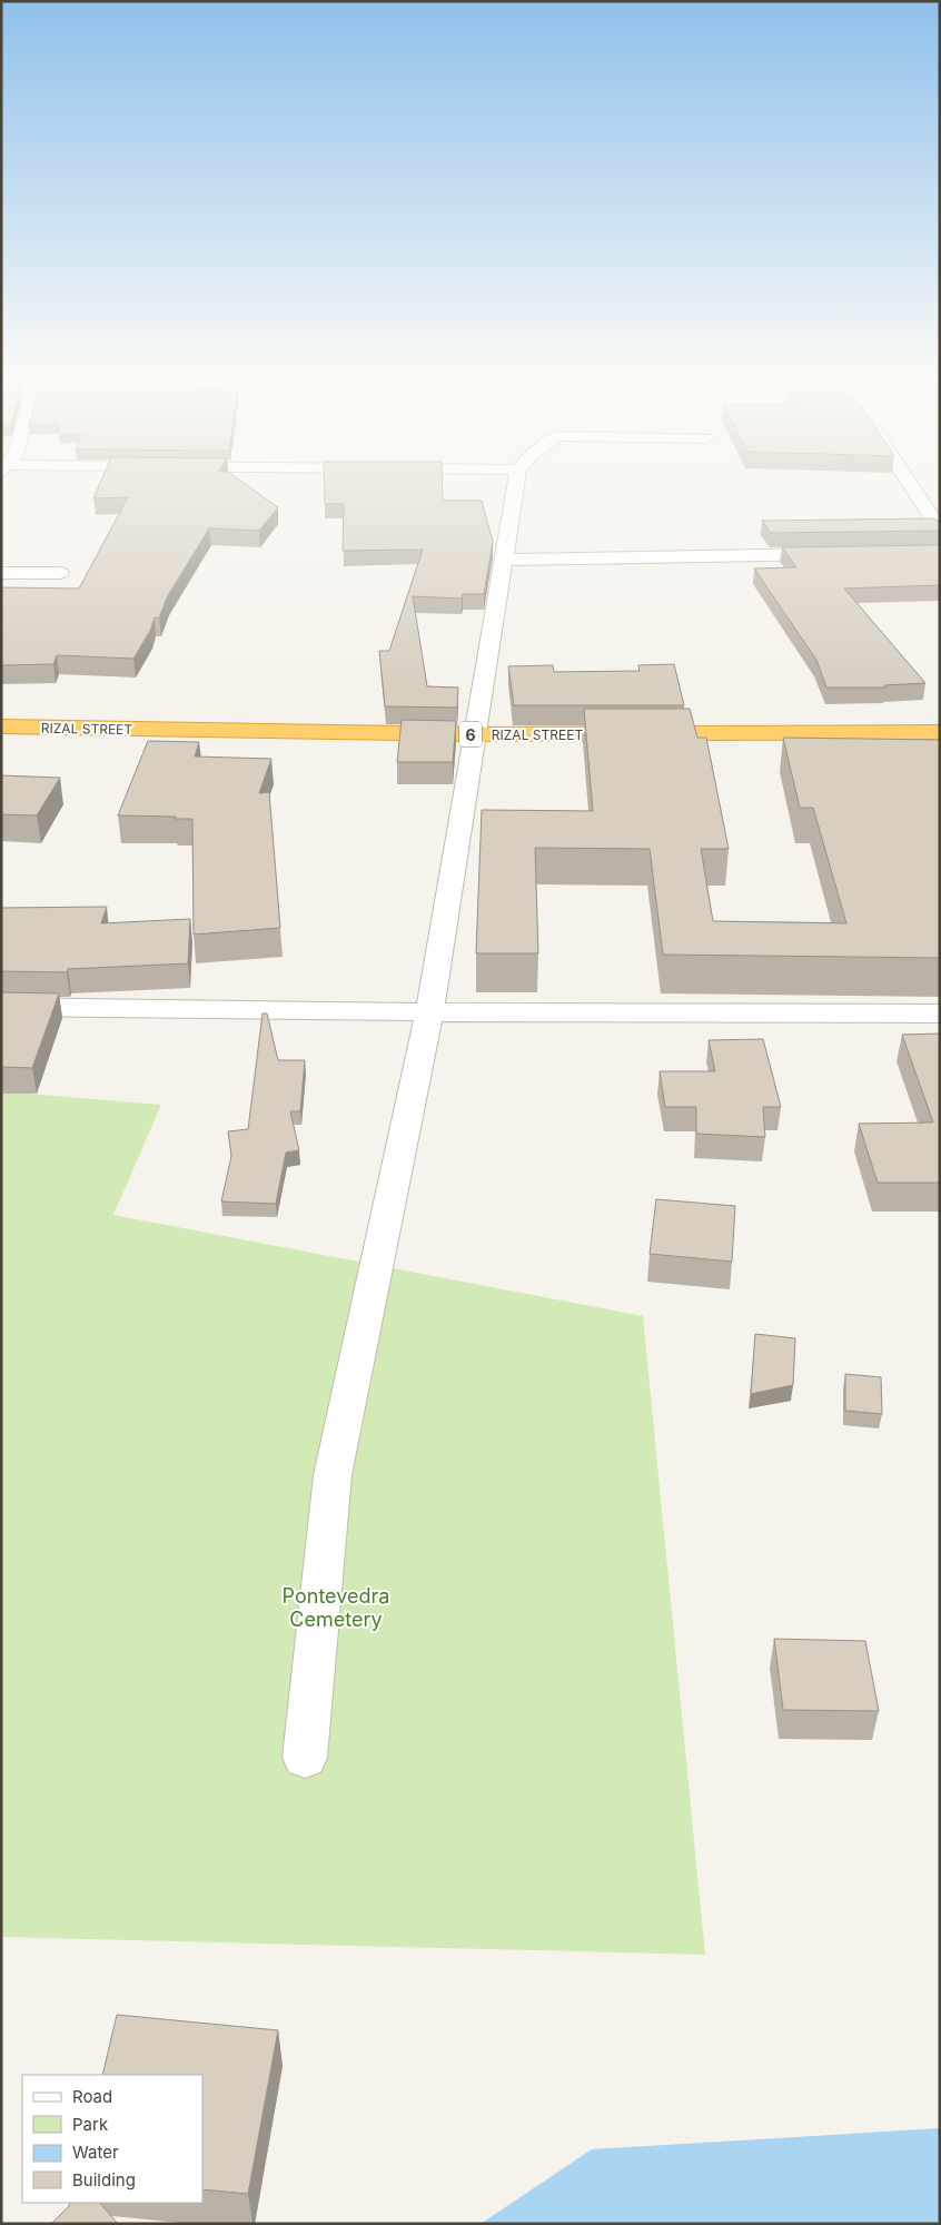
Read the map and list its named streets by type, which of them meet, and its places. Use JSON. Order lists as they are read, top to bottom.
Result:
{
  "streets": {
    "highway": ["RIZAL STREET", "6"]
  },
  "parks": ["Pontevedra Cemetery"],
  "legend": [
    "Road",
    "Park",
    "Water",
    "Building"
  ]
}
